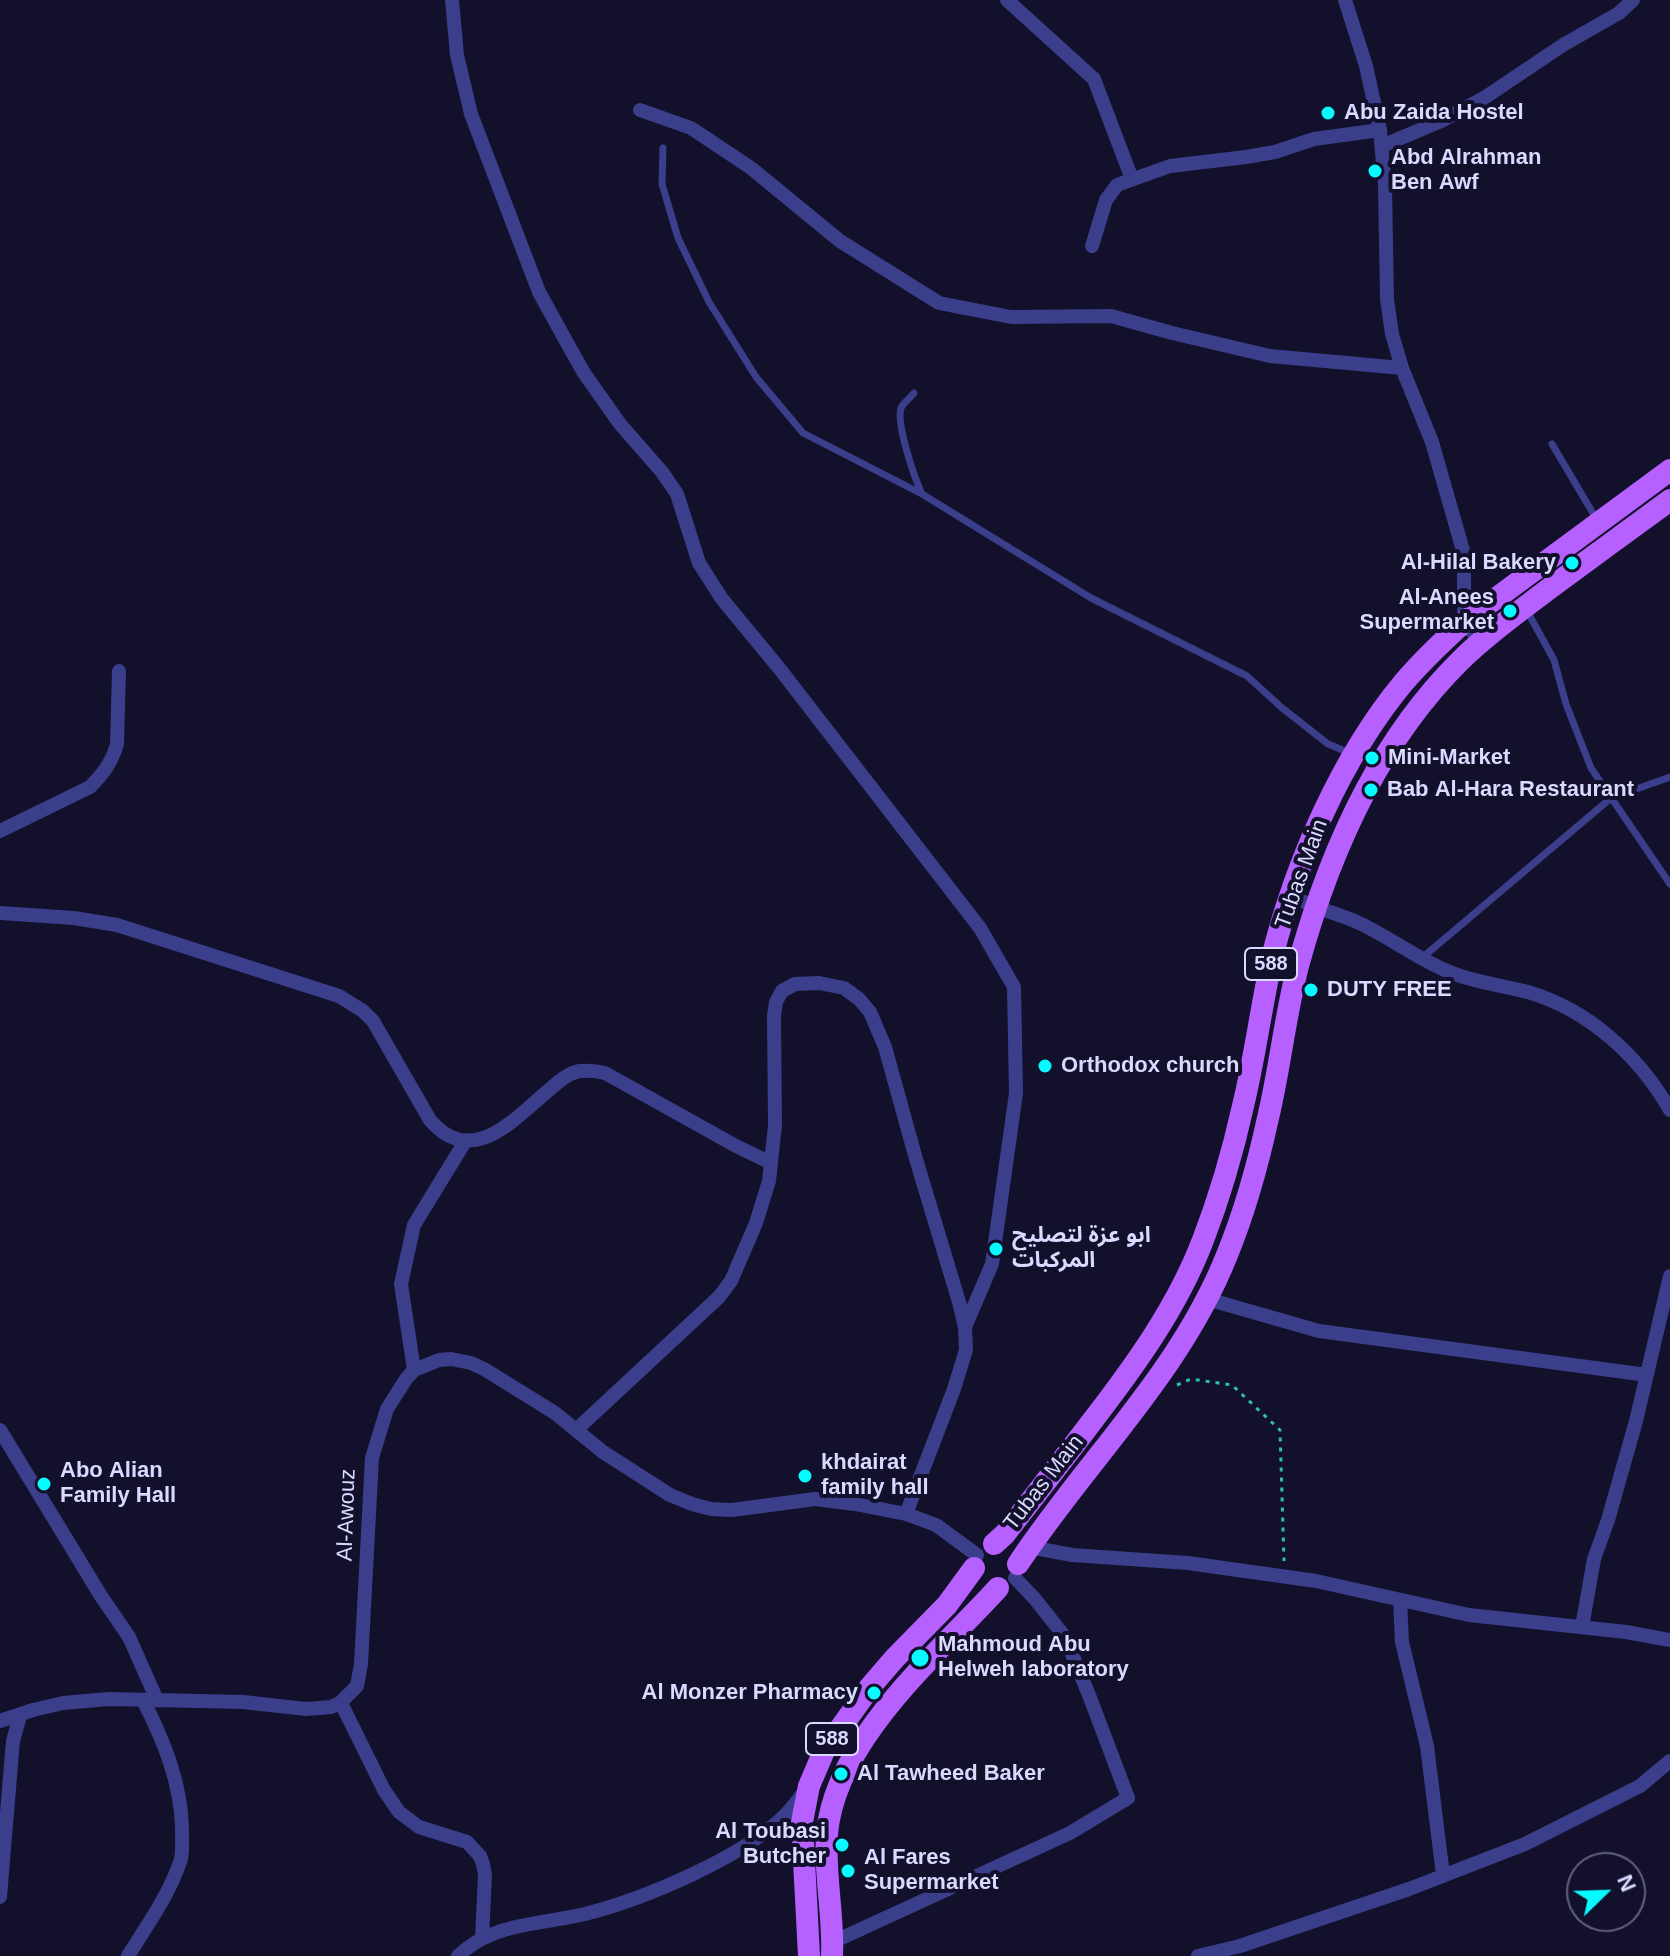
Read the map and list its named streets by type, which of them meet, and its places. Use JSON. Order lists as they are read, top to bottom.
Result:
{
  "streets": {
    "main road": ["Tubas Main", "588"],
    "street": ["Al-Awouz"]
  },
  "places": [
    "Abu Zaida Hostel",
    "Abd Alrahman Ben Awf",
    "Al-Hilal Bakery",
    "Al-Anees Supermarket",
    "Mini-Market",
    "Bab Al-Hara Restaurant",
    "DUTY FREE",
    "Orthodox church",
    "ابو عزة لتصليح المركبات",
    "khdairat family hall",
    "Abo Alian Family Hall",
    "Mahmoud Abu Helweh laboratory",
    "Al Monzer Pharmacy",
    "Al Tawheed Baker",
    "Al Toubasi Butcher",
    "Al Fares Supermarket"
  ],
  "north": "top right"
}
